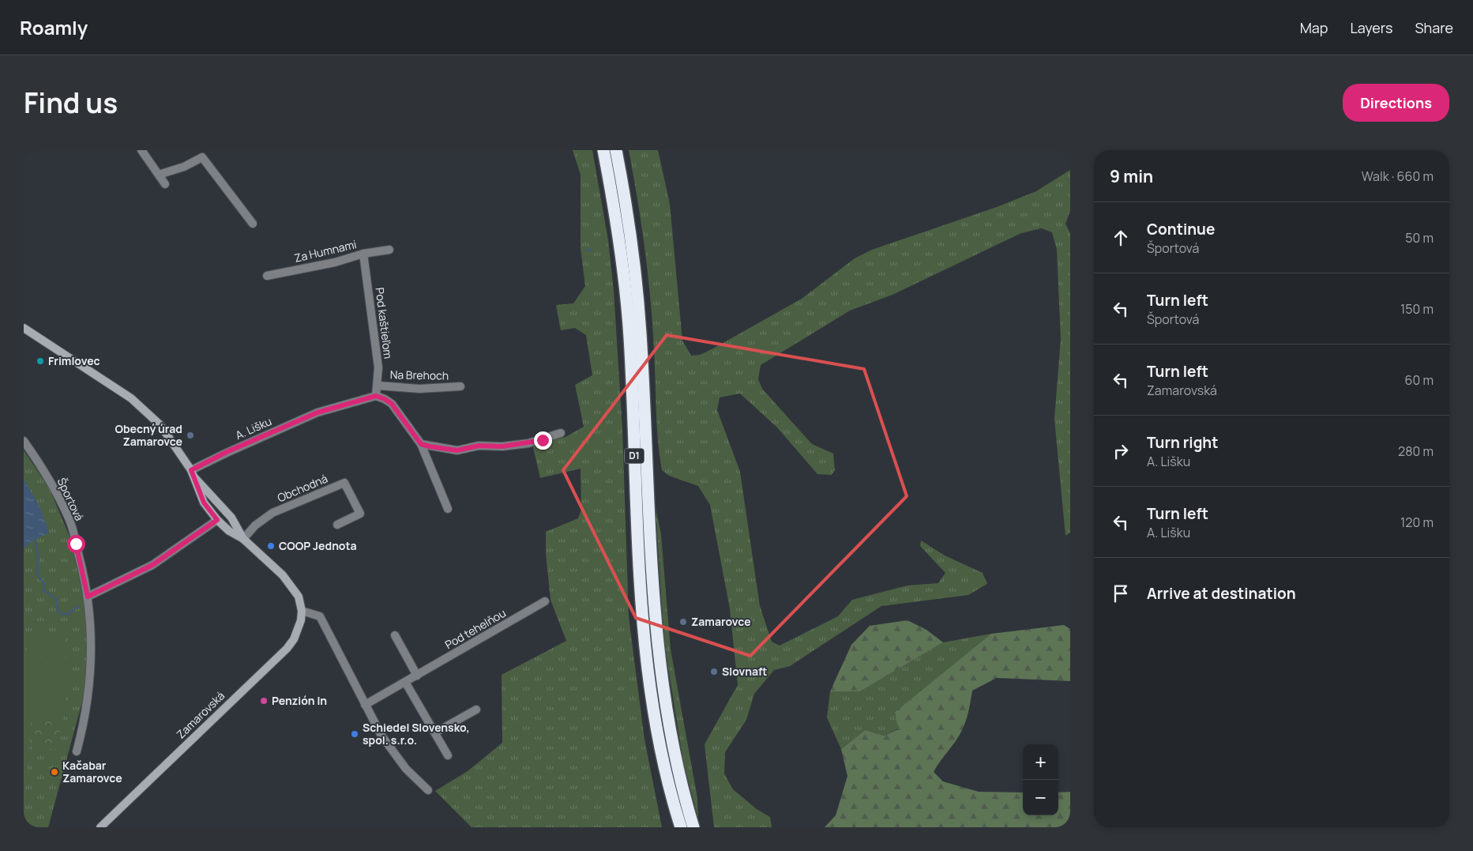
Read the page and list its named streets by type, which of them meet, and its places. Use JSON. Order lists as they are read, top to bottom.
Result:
{
  "streets": {
    "highway": ["D1"],
    "main road": ["Zamarovská"],
    "street": [
      "Za Humnami",
      "Pod kaštieľom",
      "Na Brehoch",
      "A. Lišku",
      "Obchodná",
      "Športová",
      "Pod tehelňou"
    ]
  },
  "crossings": [
    ["Za Humnami", "Pod kaštieľom"],
    ["Pod kaštieľom", "Na Brehoch"],
    ["Pod kaštieľom", "A. Lišku"],
    ["A. Lišku", "Zamarovská"],
    ["Obchodná", "Zamarovská"]
  ],
  "places": [
    "Frimlovec",
    "Obecný úrad Zamarovce",
    "COOP Jednota",
    "Zamarovce",
    "Slovnaft",
    "Penzión In",
    "Schiedel Slovensko, spol. s.r.o.",
    "Kačabar Zamarovce"
  ],
  "page": {
    "header": "Roamly",
    "nav": ["Map", "Layers", "Share"],
    "title": "Find us",
    "buttons": "Directions",
    "heading": ["9 min", "Walk · 660 m"],
    "list": [
      ["Continue", "Športová", "50 m"],
      ["Turn left", "Športová", "150 m"],
      ["Turn left", "Zamarovská", "60 m"],
      ["Turn right", "A. Lišku", "280 m"],
      ["Turn left", "A. Lišku", "120 m"],
      "Arrive at destination"
    ],
    "map_buttons": ["+", "−"]
  }
}
